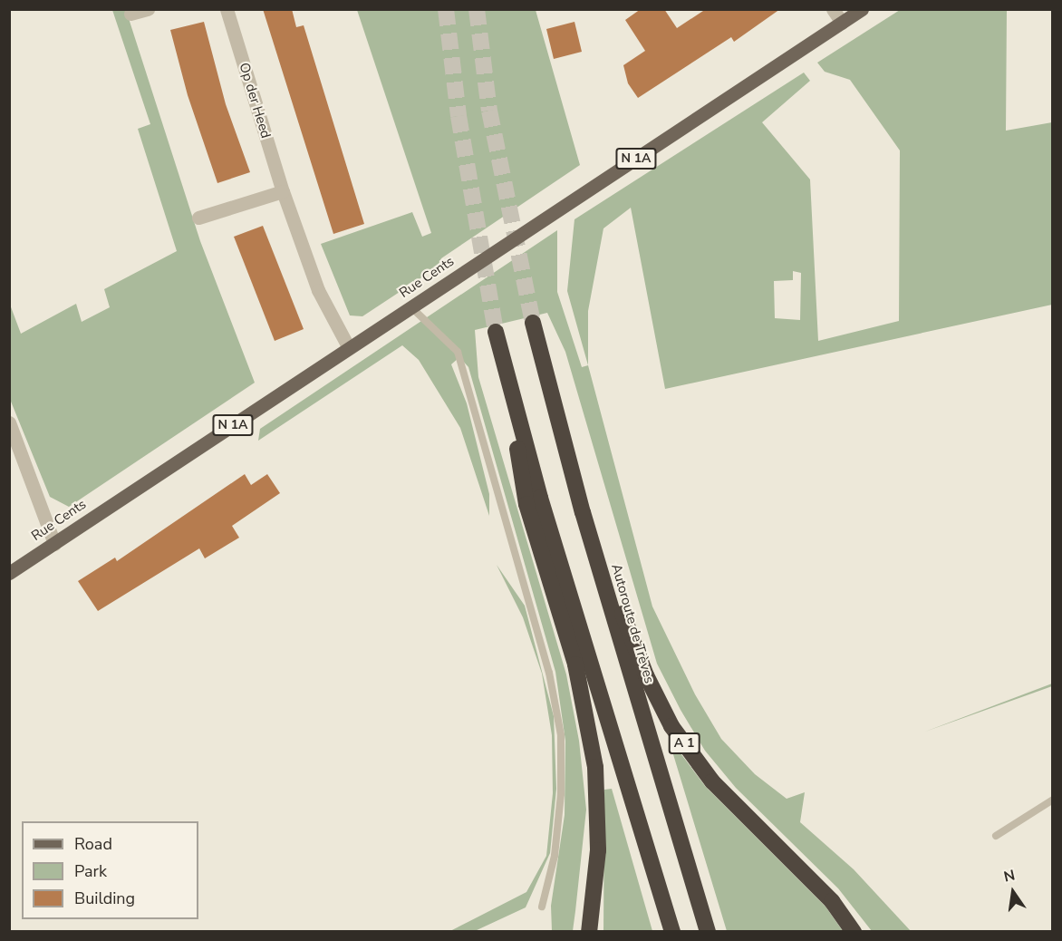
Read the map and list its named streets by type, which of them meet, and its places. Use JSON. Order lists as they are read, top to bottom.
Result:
{
  "streets": {
    "highway": ["Autoroute de Trèves", "A 1"],
    "main road": ["N 1A", "Rue Cents"],
    "street": ["Op der Heed"]
  },
  "crossings": [
    ["Op der Heed", "Rue Cents"],
    ["Autoroute de Trèves", "A 1"]
  ],
  "legend": ["Road", "Park", "Building"],
  "north": "top"
}
